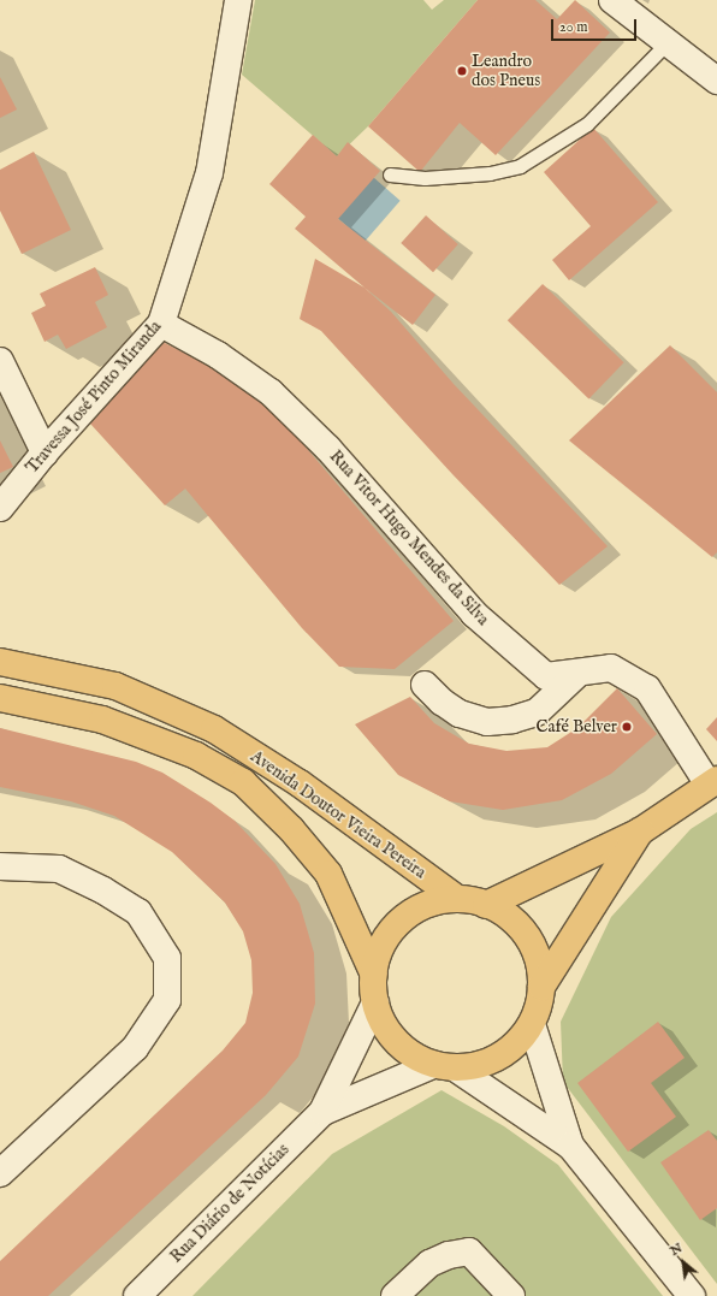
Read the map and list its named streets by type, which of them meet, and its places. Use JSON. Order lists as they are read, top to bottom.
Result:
{
  "streets": {
    "main road": ["Avenida Doutor Vieira Pereira"],
    "street": ["Travessa José Pinto Miranda", "Rua Vitor Hugo Mendes da Silva", "Rua Diário de Notícias"]
  },
  "crossings": [
    ["Travessa José Pinto Miranda", "Rua Vitor Hugo Mendes da Silva"]
  ],
  "places": ["Leandro dos Pneus", "Café Belver"],
  "scale_bar": "20 m",
  "north": "top left"
}
